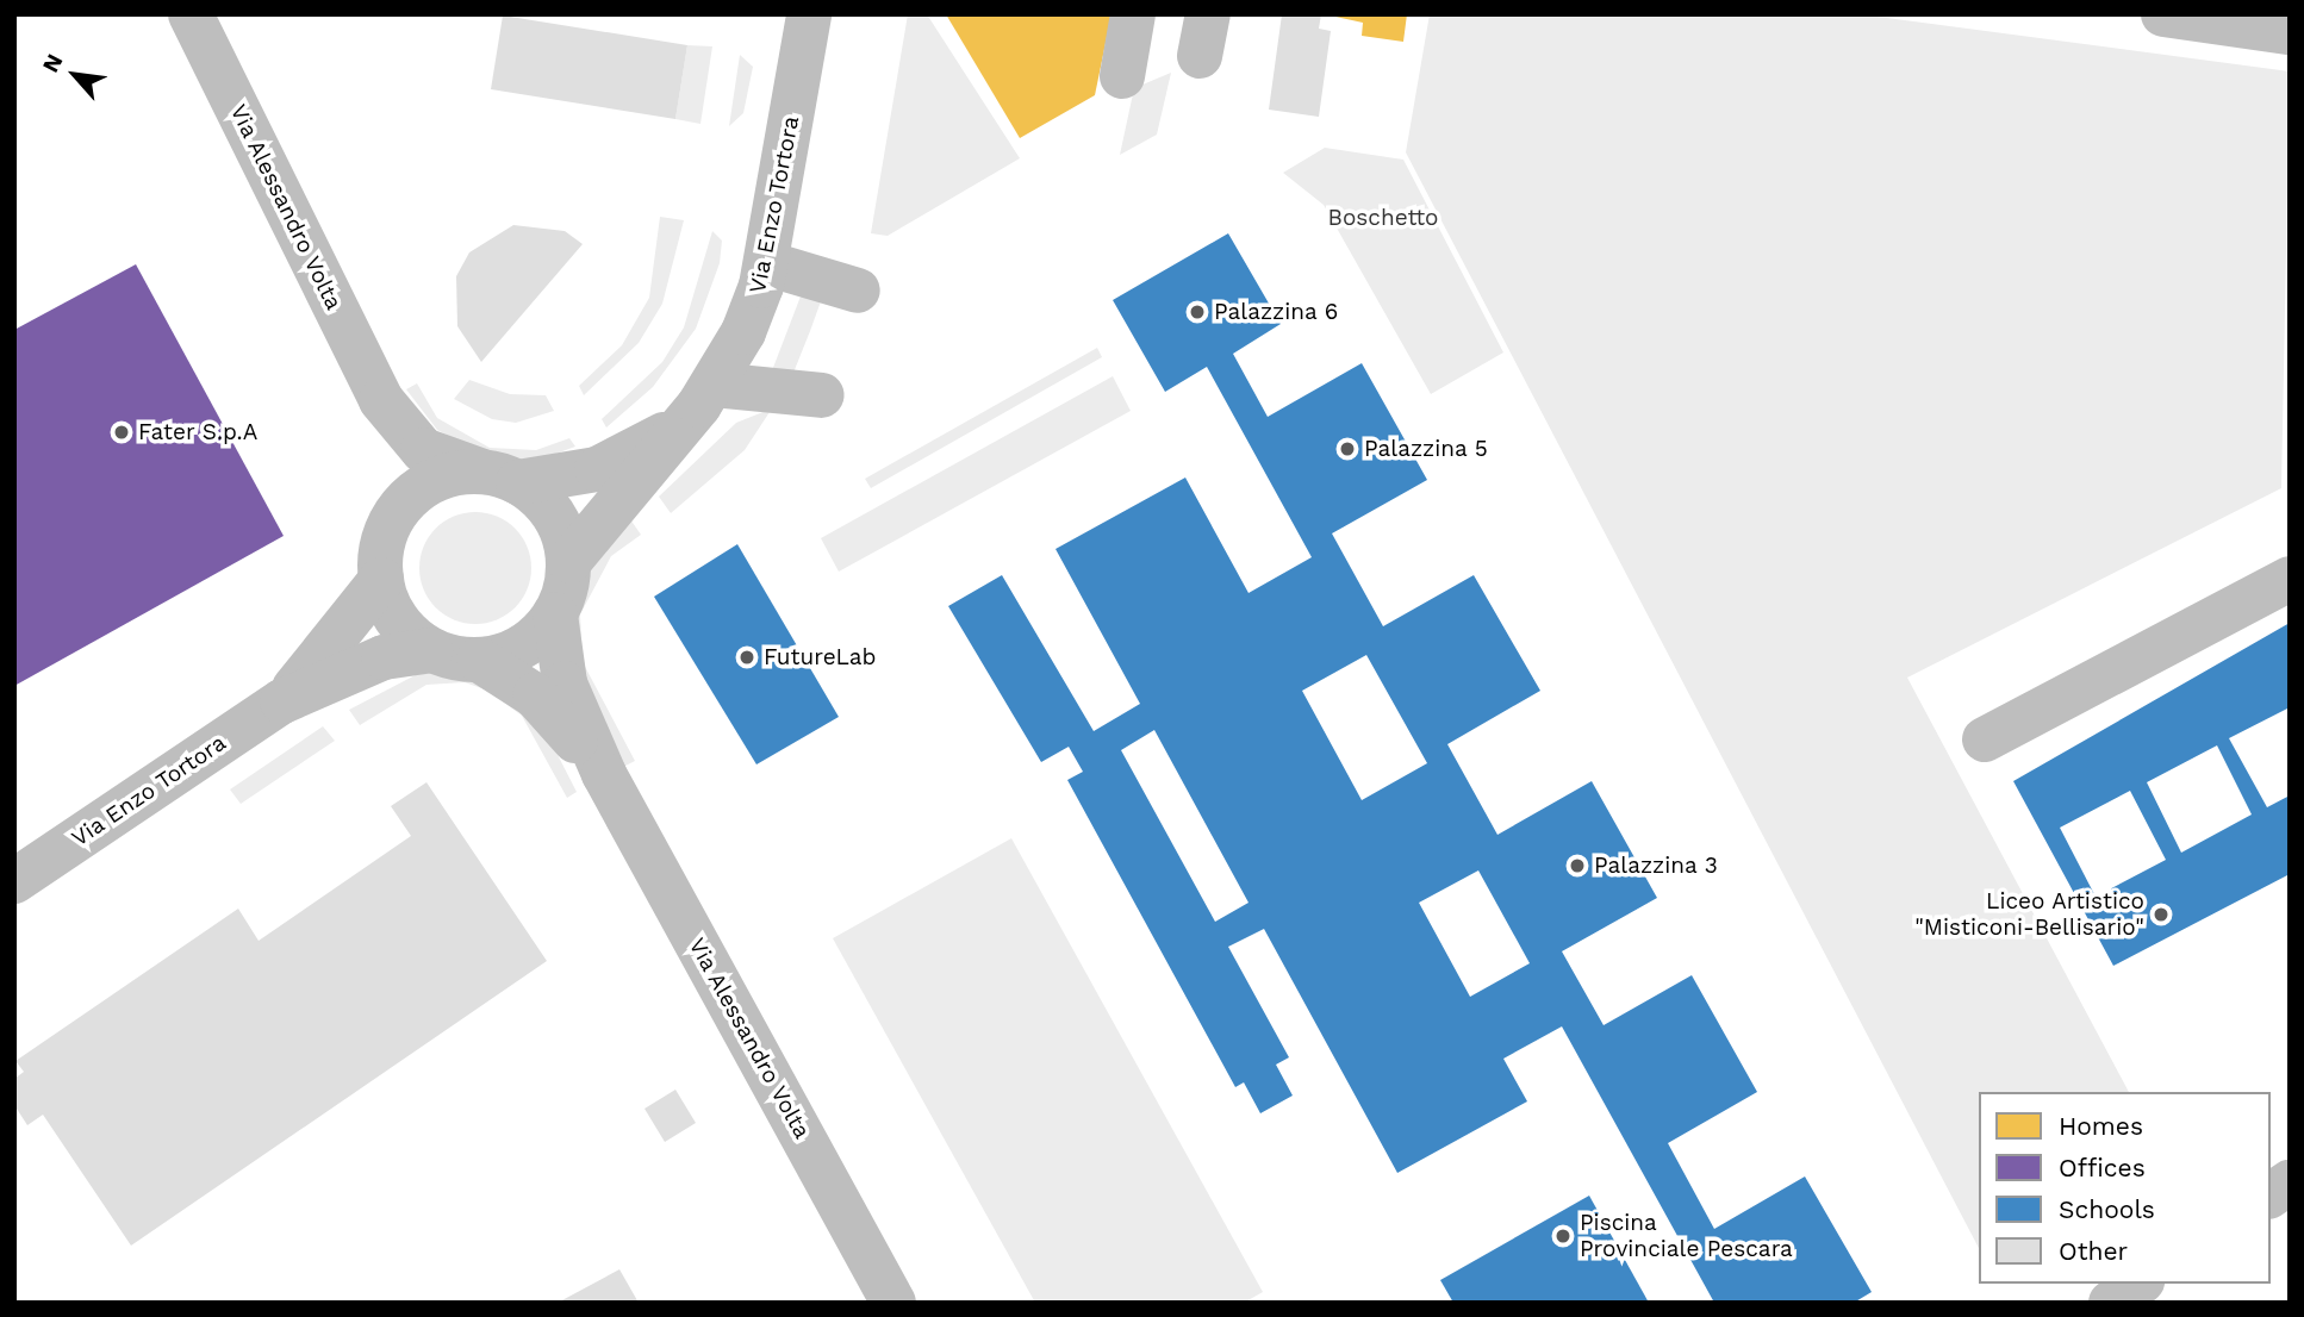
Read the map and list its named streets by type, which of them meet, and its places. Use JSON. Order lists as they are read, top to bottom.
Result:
{
  "streets": {
    "street": ["Via Enzo Tortora", "Via Alessandro Volta"]
  },
  "crossings": [
    ["Via Enzo Tortora", "Via Alessandro Volta"]
  ],
  "parks": ["Boschetto"],
  "places": [
    "Palazzina 6",
    "Fater S.p.A",
    "Palazzina 5",
    "FutureLab",
    "Palazzina 3",
    "Liceo Artistico \"Misticoni-Bellisario\"",
    "Piscina Provinciale Pescara"
  ],
  "legend": [
    "Homes",
    "Offices",
    "Schools",
    "Other"
  ],
  "north": "top left"
}
